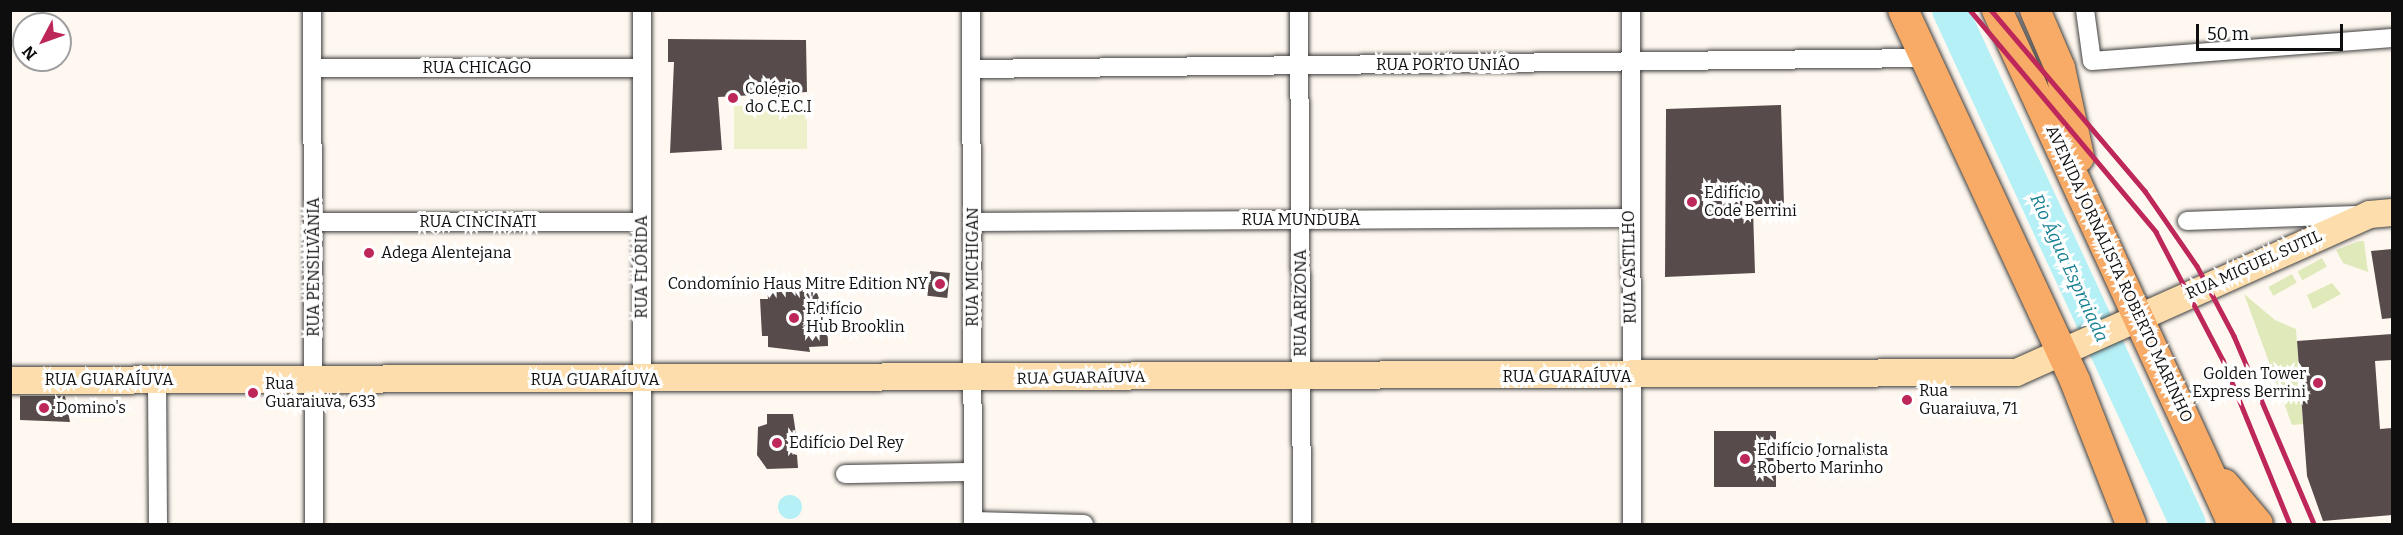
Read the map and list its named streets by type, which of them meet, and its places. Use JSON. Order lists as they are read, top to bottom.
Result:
{
  "streets": {
    "main road": ["AVENIDA JORNALISTA ROBERTO MARINHO"],
    "street": [
      "RUA PORTO UNIÃO",
      "RUA CHICAGO",
      "RUA MUNDUBA",
      "RUA CINCINATI",
      "RUA MIGUEL SUTIL",
      "RUA PENSILVÂNIA",
      "RUA FLÓRIDA",
      "RUA MICHIGAN",
      "RUA CASTILHO",
      "RUA ARIZONA",
      "RUA GUARAÍUVA"
    ]
  },
  "crossings": [
    ["RUA PORTO UNIÃO", "RUA MICHIGAN"],
    ["RUA PORTO UNIÃO", "RUA CASTILHO"],
    ["RUA PORTO UNIÃO", "RUA ARIZONA"],
    ["RUA CHICAGO", "RUA PENSILVÂNIA"],
    ["RUA CHICAGO", "RUA FLÓRIDA"],
    ["RUA MUNDUBA", "RUA MICHIGAN"],
    ["RUA MUNDUBA", "RUA CASTILHO"],
    ["RUA MUNDUBA", "RUA ARIZONA"],
    ["RUA CINCINATI", "RUA PENSILVÂNIA"],
    ["RUA CINCINATI", "RUA FLÓRIDA"],
    ["RUA MIGUEL SUTIL", "AVENIDA JORNALISTA ROBERTO MARINHO"],
    ["RUA MIGUEL SUTIL", "RUA GUARAÍUVA"],
    ["RUA PENSILVÂNIA", "RUA GUARAÍUVA"],
    ["RUA FLÓRIDA", "RUA GUARAÍUVA"],
    ["RUA MICHIGAN", "RUA GUARAÍUVA"],
    ["RUA CASTILHO", "RUA GUARAÍUVA"],
    ["AVENIDA JORNALISTA ROBERTO MARINHO", "RUA GUARAÍUVA"],
    ["RUA ARIZONA", "RUA GUARAÍUVA"]
  ],
  "water": ["Rio Água Espraiada"],
  "places": [
    "Colégio do C.E.C.I",
    "Edifício Code Berrini",
    "Adega Alentejana",
    "Condomínio Haus Mitre Edition NY",
    "Edifício Hub Brooklin",
    "Golden Tower Express Berrini",
    "Rua Guaraiuva, 633",
    "Rua Guaraiuva, 71",
    "Domino's",
    "Edifício Del Rey",
    "Edifício Jornalista Roberto Marinho"
  ],
  "scale_bar": "50 m",
  "north": "bottom left"
}
